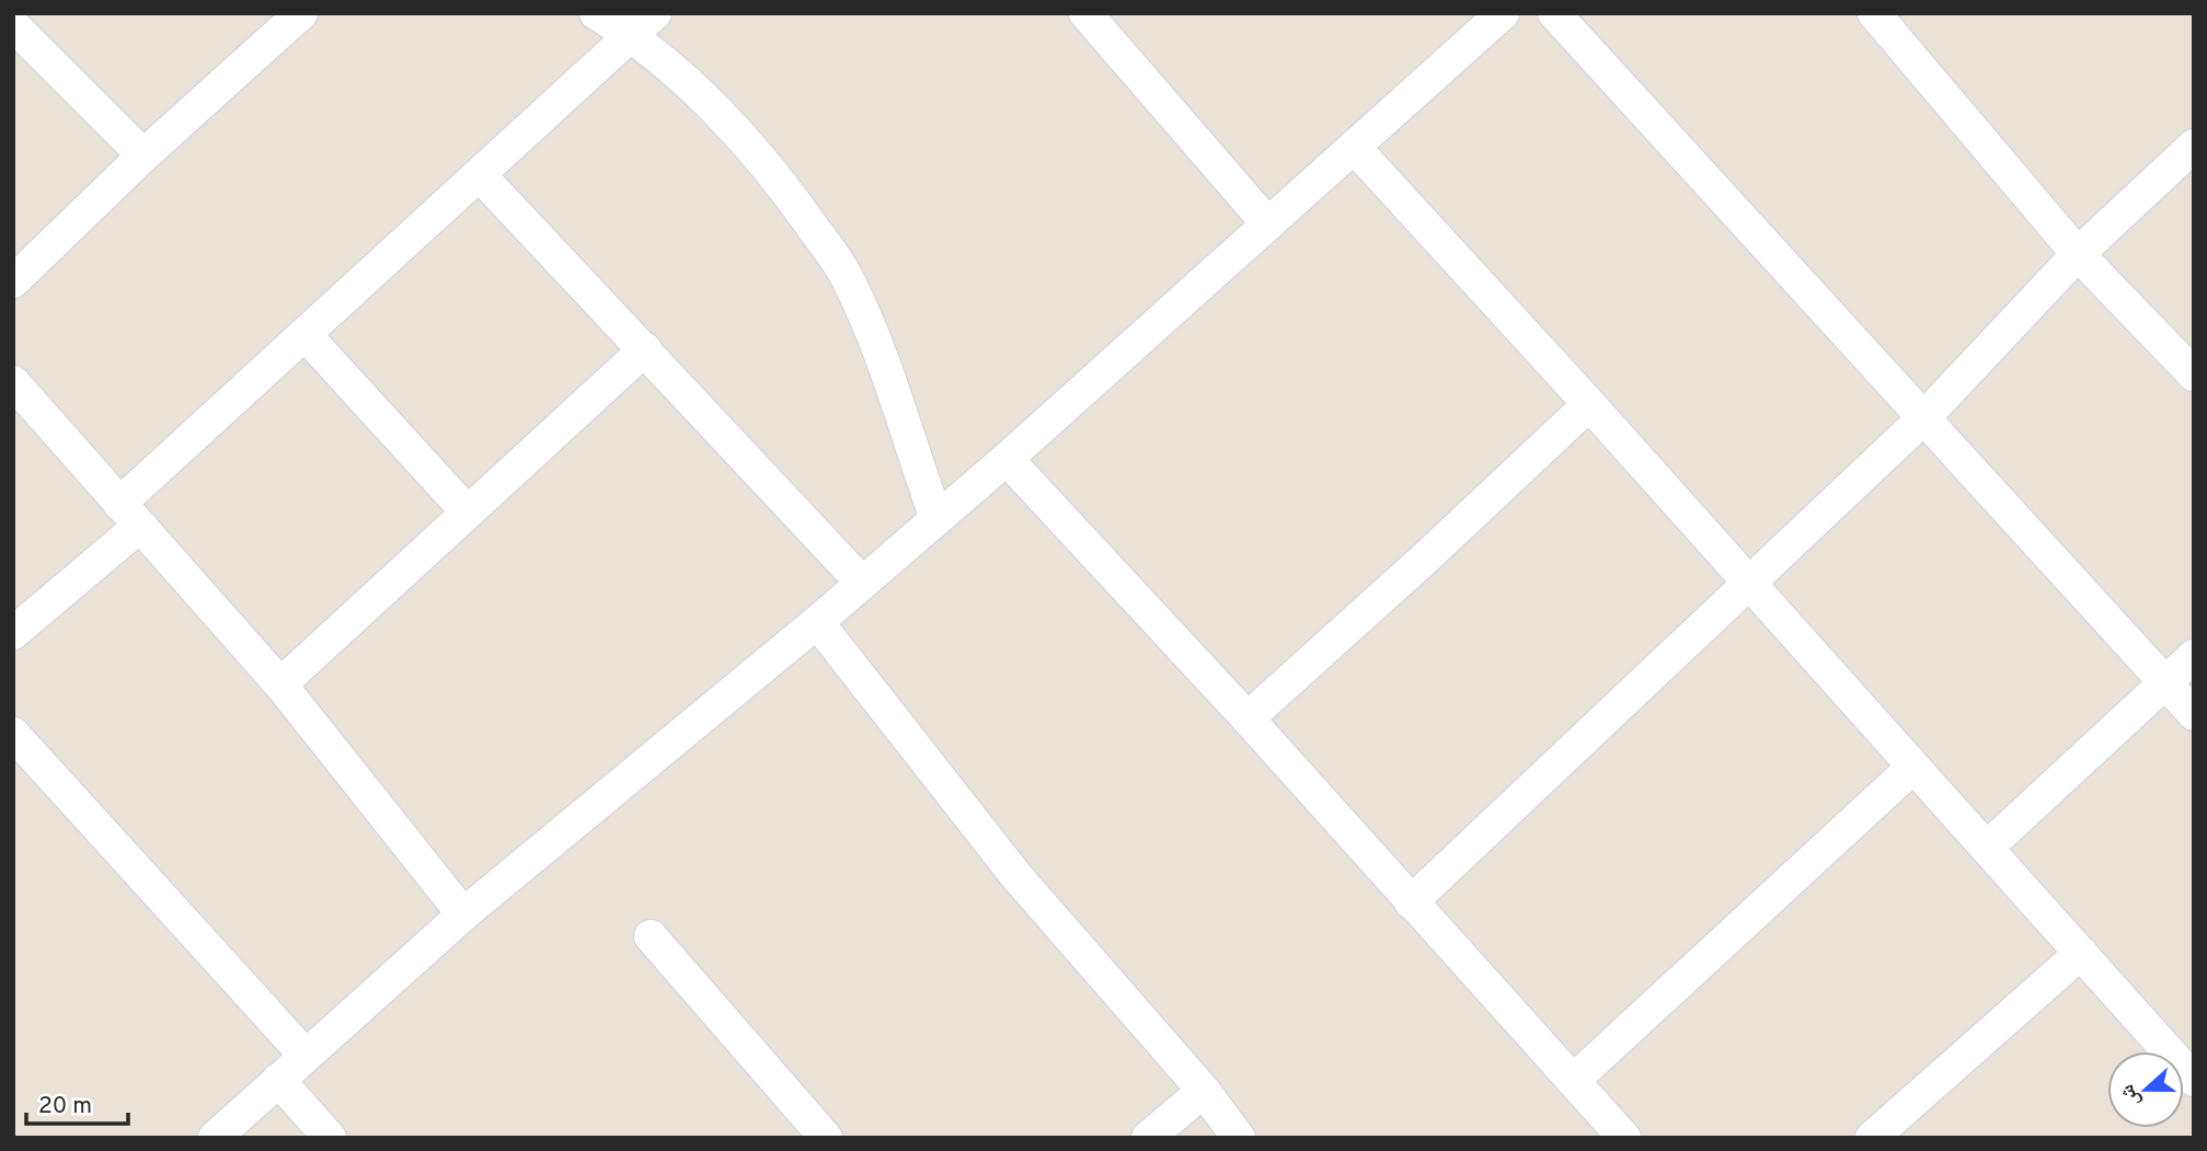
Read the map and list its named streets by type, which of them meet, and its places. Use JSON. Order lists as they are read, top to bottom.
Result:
{
  "scale_bar": "20 m",
  "north": "left"
}
